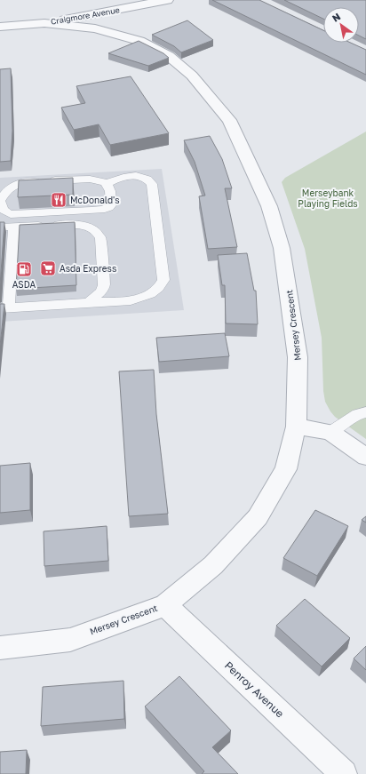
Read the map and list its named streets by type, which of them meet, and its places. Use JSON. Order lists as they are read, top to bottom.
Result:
{
  "streets": {
    "street": ["Craigmore Avenue", "Mersey Crescent", "Penroy Avenue"]
  },
  "crossings": [
    ["Craigmore Avenue", "Mersey Crescent"],
    ["Mersey Crescent", "Penroy Avenue"]
  ],
  "parks": ["Merseybank Playing Fields"],
  "places": {
    "restaurant": ["McDonald's"],
    "supermarket": ["Asda Express"],
    "fuel station": ["ASDA"]
  },
  "north": "top left"
}
